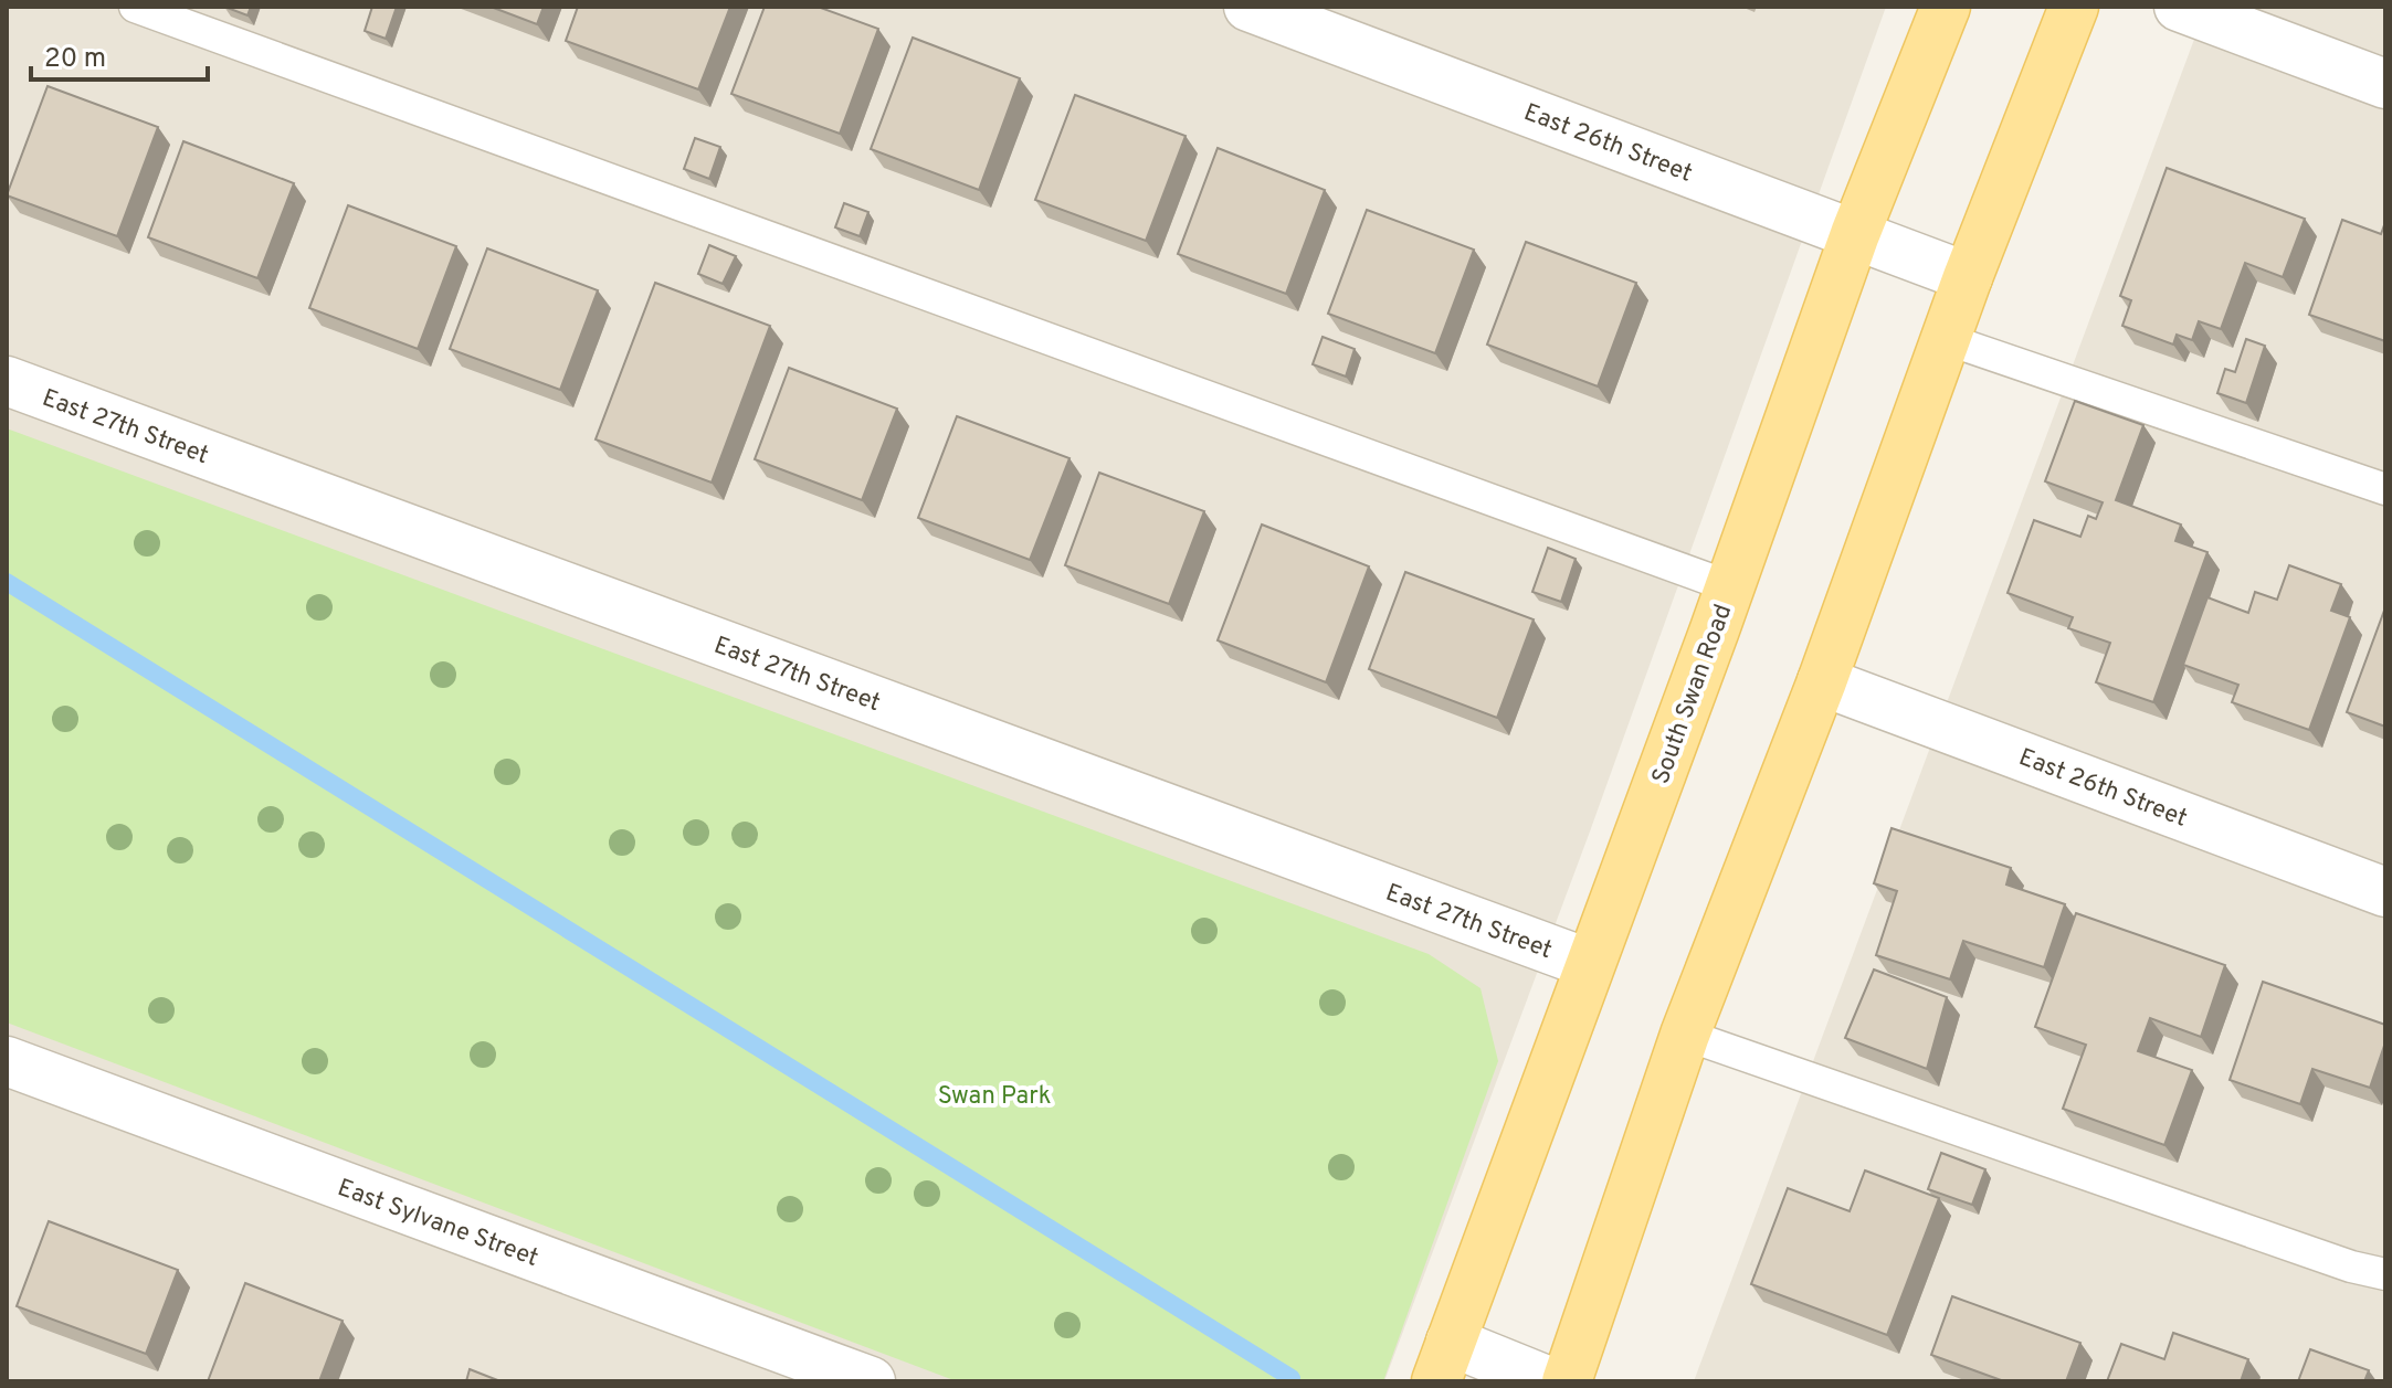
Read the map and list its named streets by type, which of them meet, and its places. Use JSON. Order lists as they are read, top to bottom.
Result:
{
  "streets": {
    "main road": ["South Swan Road"],
    "street": ["East 26th Street", "East 27th Street", "East Sylvane Street"]
  },
  "crossings": [
    ["East 26th Street", "South Swan Road"],
    ["East 27th Street", "South Swan Road"]
  ],
  "parks": ["Swan Park"],
  "scale_bar": "20 m"
}
